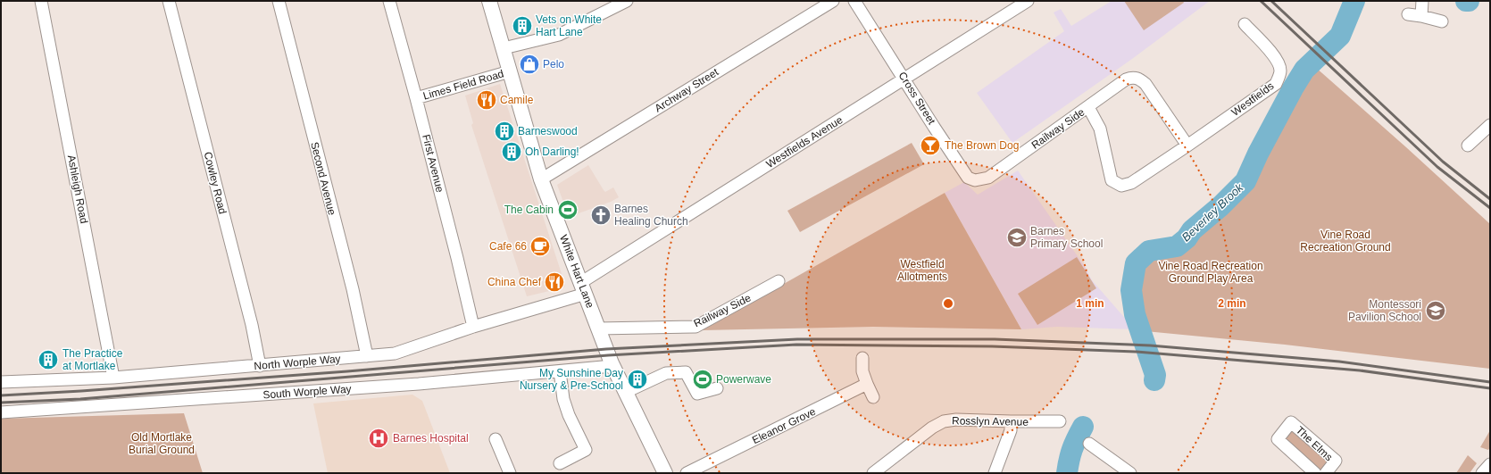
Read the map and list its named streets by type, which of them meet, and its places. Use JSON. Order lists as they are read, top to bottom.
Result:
{
  "streets": {
    "street": [
      "Limes Field Road",
      "Archway Street",
      "Cross Street",
      "Westfields",
      "Railway Side",
      "Westfields Avenue",
      "First Avenue",
      "Second Avenue",
      "Cowley Road",
      "Ashleigh Road",
      "White Hart Lane",
      "North Worple Way",
      "South Worple Way",
      "Rosslyn Avenue",
      "Eleanor Grove",
      "The Elms"
    ]
  },
  "crossings": [
    ["Limes Field Road", "First Avenue"],
    ["Limes Field Road", "White Hart Lane"],
    ["Archway Street", "White Hart Lane"],
    ["Cross Street", "Railway Side"],
    ["Cross Street", "Westfields Avenue"],
    ["Westfields", "Railway Side"],
    ["Railway Side", "White Hart Lane"],
    ["Westfields Avenue", "White Hart Lane"],
    ["Westfields Avenue", "North Worple Way"],
    ["First Avenue", "North Worple Way"],
    ["Second Avenue", "North Worple Way"],
    ["Cowley Road", "North Worple Way"],
    ["Ashleigh Road", "North Worple Way"],
    ["White Hart Lane", "North Worple Way"],
    ["White Hart Lane", "South Worple Way"]
  ],
  "water": ["Beverley Brook"],
  "parks": [
    "Vine Road Recreation Ground",
    "Westfield Allotments",
    "Vine Road Recreation Ground Play Area",
    "Old Mortlake Burial Ground"
  ],
  "places": {
    "building": [
      "Vets on White Hart Lane",
      "Barneswood",
      "Oh Darling!",
      "The Practice at Mortlake",
      "My Sunshine Day Nursery & Pre-School"
    ],
    "shop": ["Pelo"],
    "restaurant": ["Camile", "China Chef"],
    "bar": ["The Brown Dog"],
    "sports": ["The Cabin", "Powerwave"],
    "church": ["Barnes Healing Church"],
    "school or university": ["Barnes Primary School", "Montessori Pavilion School"],
    "cafe": ["Cafe 66"],
    "hospital": ["Barnes Hospital"]
  },
  "rings": ["1 min", "2 min"]
}
